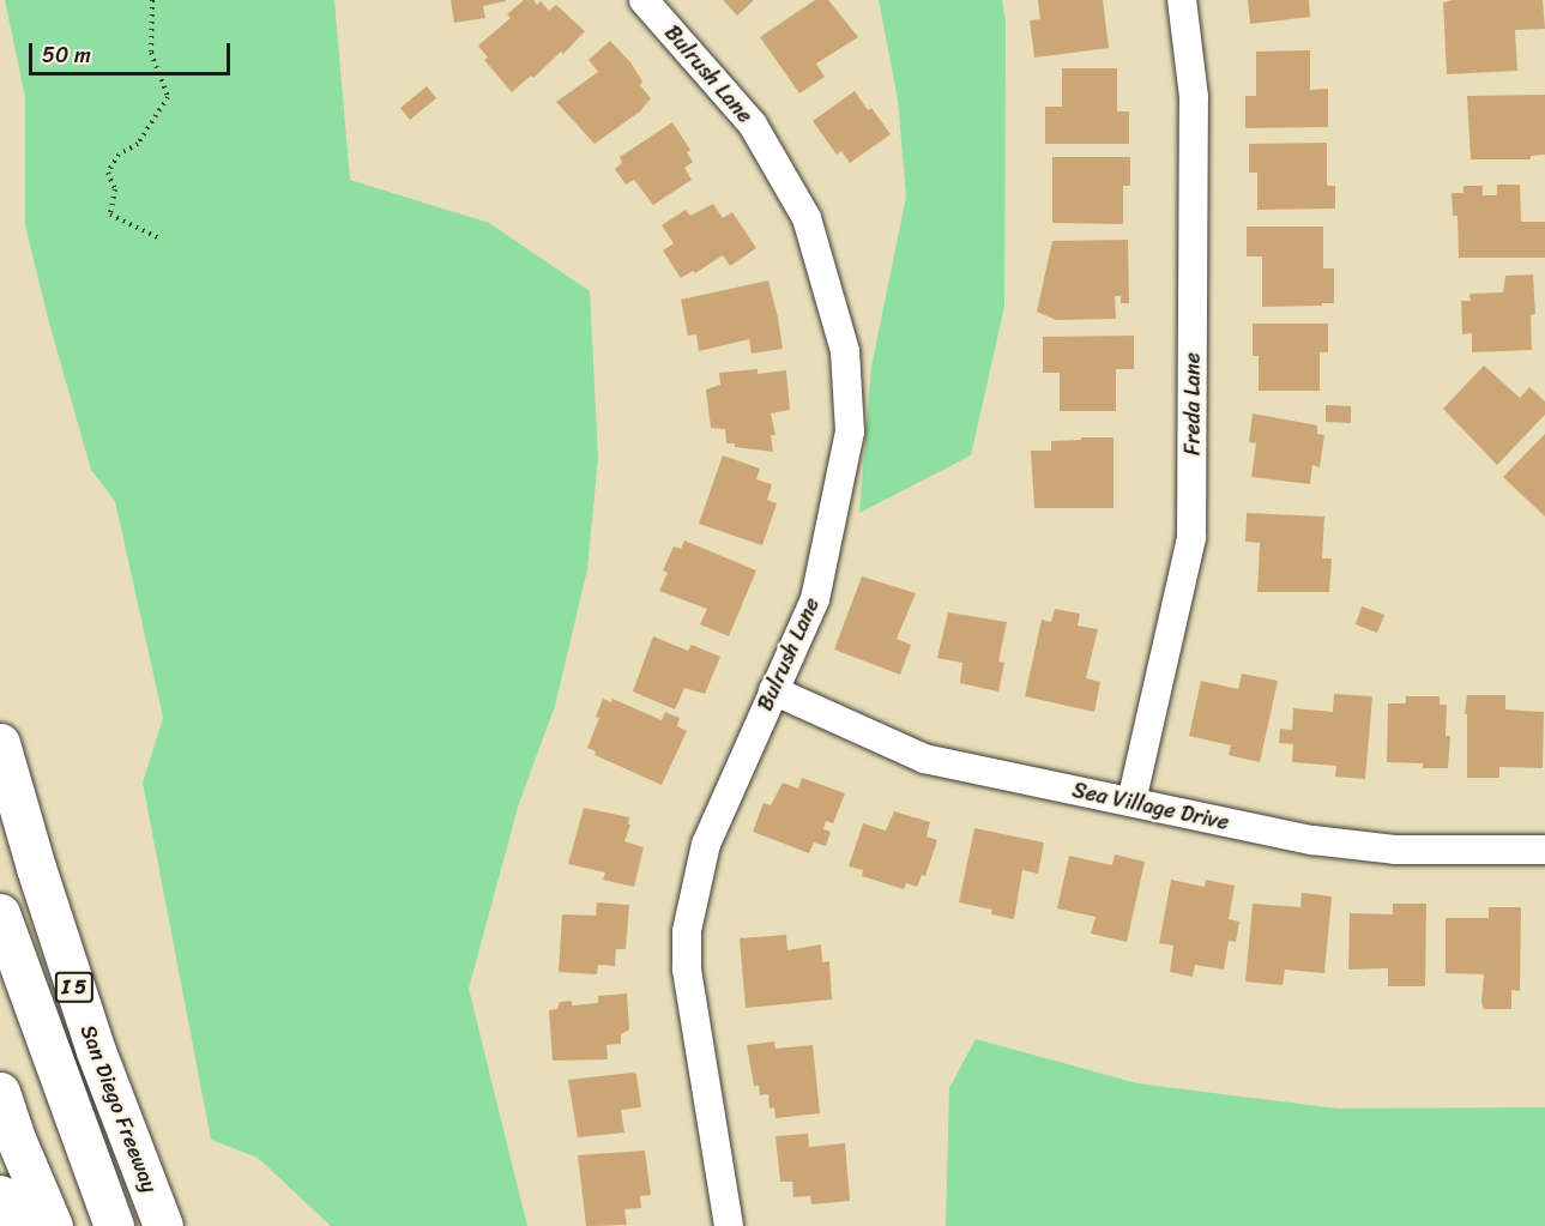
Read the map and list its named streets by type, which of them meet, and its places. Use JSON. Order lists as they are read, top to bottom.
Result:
{
  "streets": {
    "highway": ["I 5", "San Diego Freeway"],
    "street": ["Bulrush Lane", "Freda Lane", "Sea Village Drive"]
  },
  "crossings": [
    ["Bulrush Lane", "Sea Village Drive"],
    ["Freda Lane", "Sea Village Drive"]
  ],
  "scale_bar": "50 m"
}
